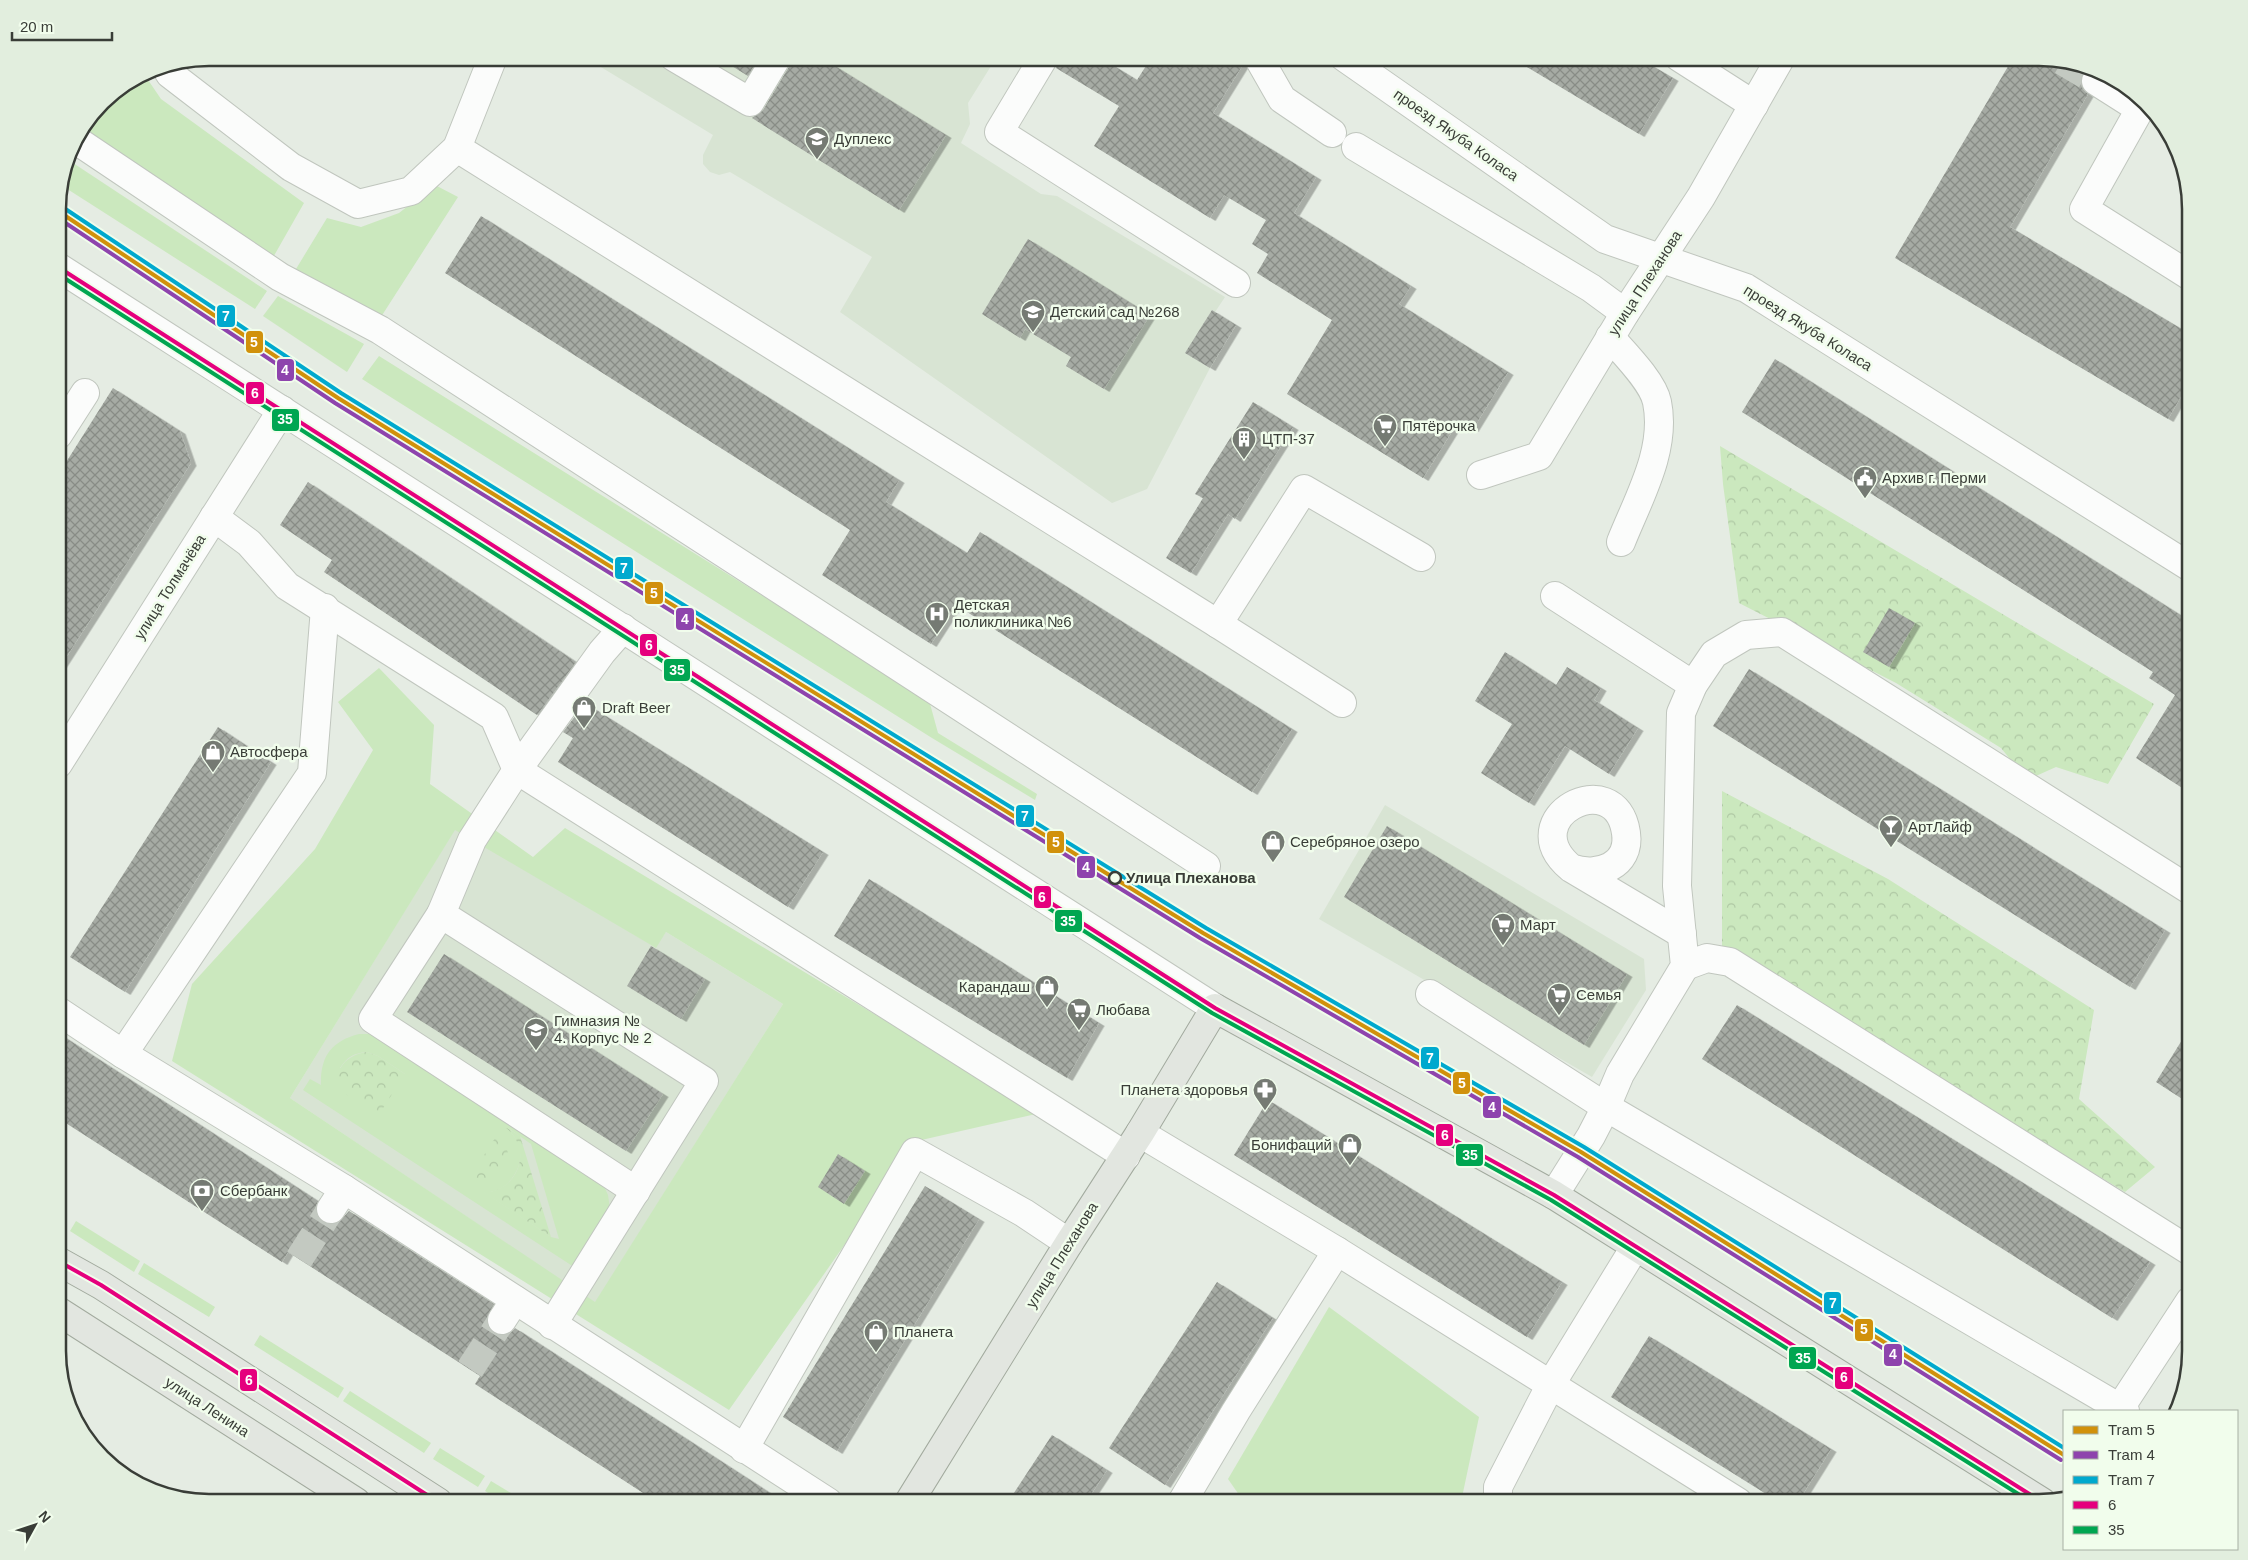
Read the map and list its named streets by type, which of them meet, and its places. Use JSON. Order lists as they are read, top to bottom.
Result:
{
  "streets": {
    "main road": ["улица Плеханова", "улица Ленина"],
    "street": ["проезд Якуба Коласа", "улица Толмачёва"]
  },
  "crossings": [
    ["проезд Якуба Коласа", "улица Плеханова"]
  ],
  "places": {
    "school or university": ["Дуплекс", "Детский сад №268", "Гимназия № 4. Корпус № 2"],
    "supermarket": [
      "Пятёрочка",
      "Март",
      "Семья",
      "Любава"
    ],
    "building": ["ЦТП-37"],
    "public building": ["Архив г. Перми"],
    "hospital": ["Детская поликлиника №6"],
    "shop": [
      "Draft Beer",
      "Автосфера",
      "Серебряное озеро",
      "Карандаш",
      "Бонифаций",
      "Планета"
    ],
    "bar": ["АртЛайф"],
    "other": ["Улица Плеханова"],
    "pharmacy": ["Планета здоровья"],
    "bank": ["Сбербанк"]
  },
  "lines": [
    "tram line 7",
    "tram line 5",
    "tram line 4",
    "transit line 6",
    "transit line 35"
  ],
  "legend": [
    "Tram 5",
    "Tram 4",
    "Tram 7",
    "6",
    "35"
  ],
  "scale_bar": "20 m",
  "north": "top right"
}
